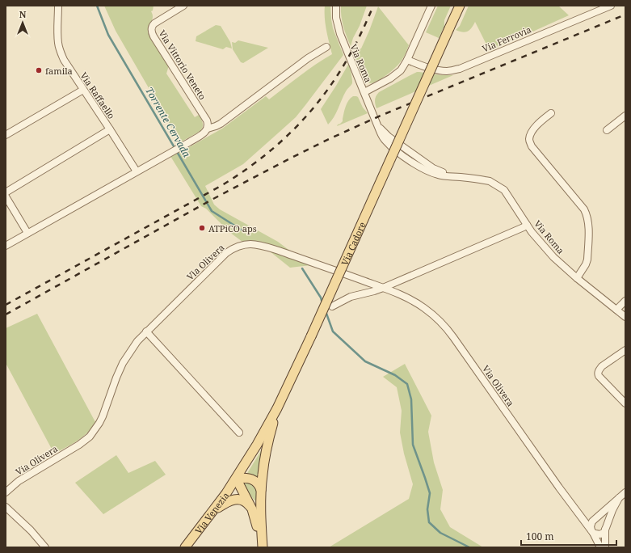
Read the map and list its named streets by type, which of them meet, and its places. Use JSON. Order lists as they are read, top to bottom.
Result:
{
  "streets": {
    "main road": ["Via Cadore", "Via Venezia"],
    "street": [
      "Via Ferrovia",
      "Via Roma",
      "Via Vittorio Veneto",
      "Via Raffaello",
      "Via Olivera"
    ]
  },
  "crossings": [
    ["Via Cadore", "Via Venezia"]
  ],
  "water": ["Torrente Cervada"],
  "places": ["famila", "ATPiCO aps"],
  "scale_bar": "100 m",
  "north": "top"
}
